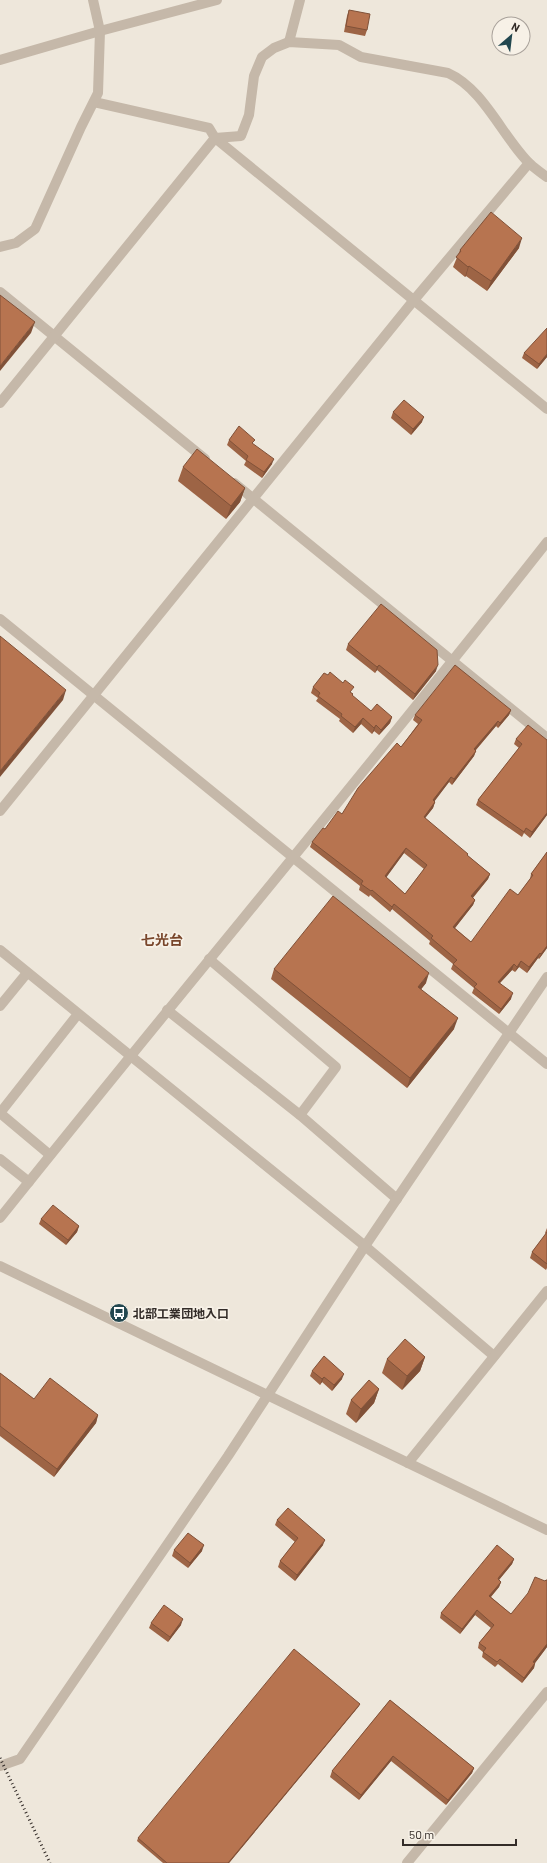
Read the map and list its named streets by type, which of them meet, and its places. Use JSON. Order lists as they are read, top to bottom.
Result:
{
  "districts": ["七光台"],
  "places": {
    "bus stop": ["北部工業団地入口"]
  },
  "scale_bar": "50 m",
  "north": "top right"
}
